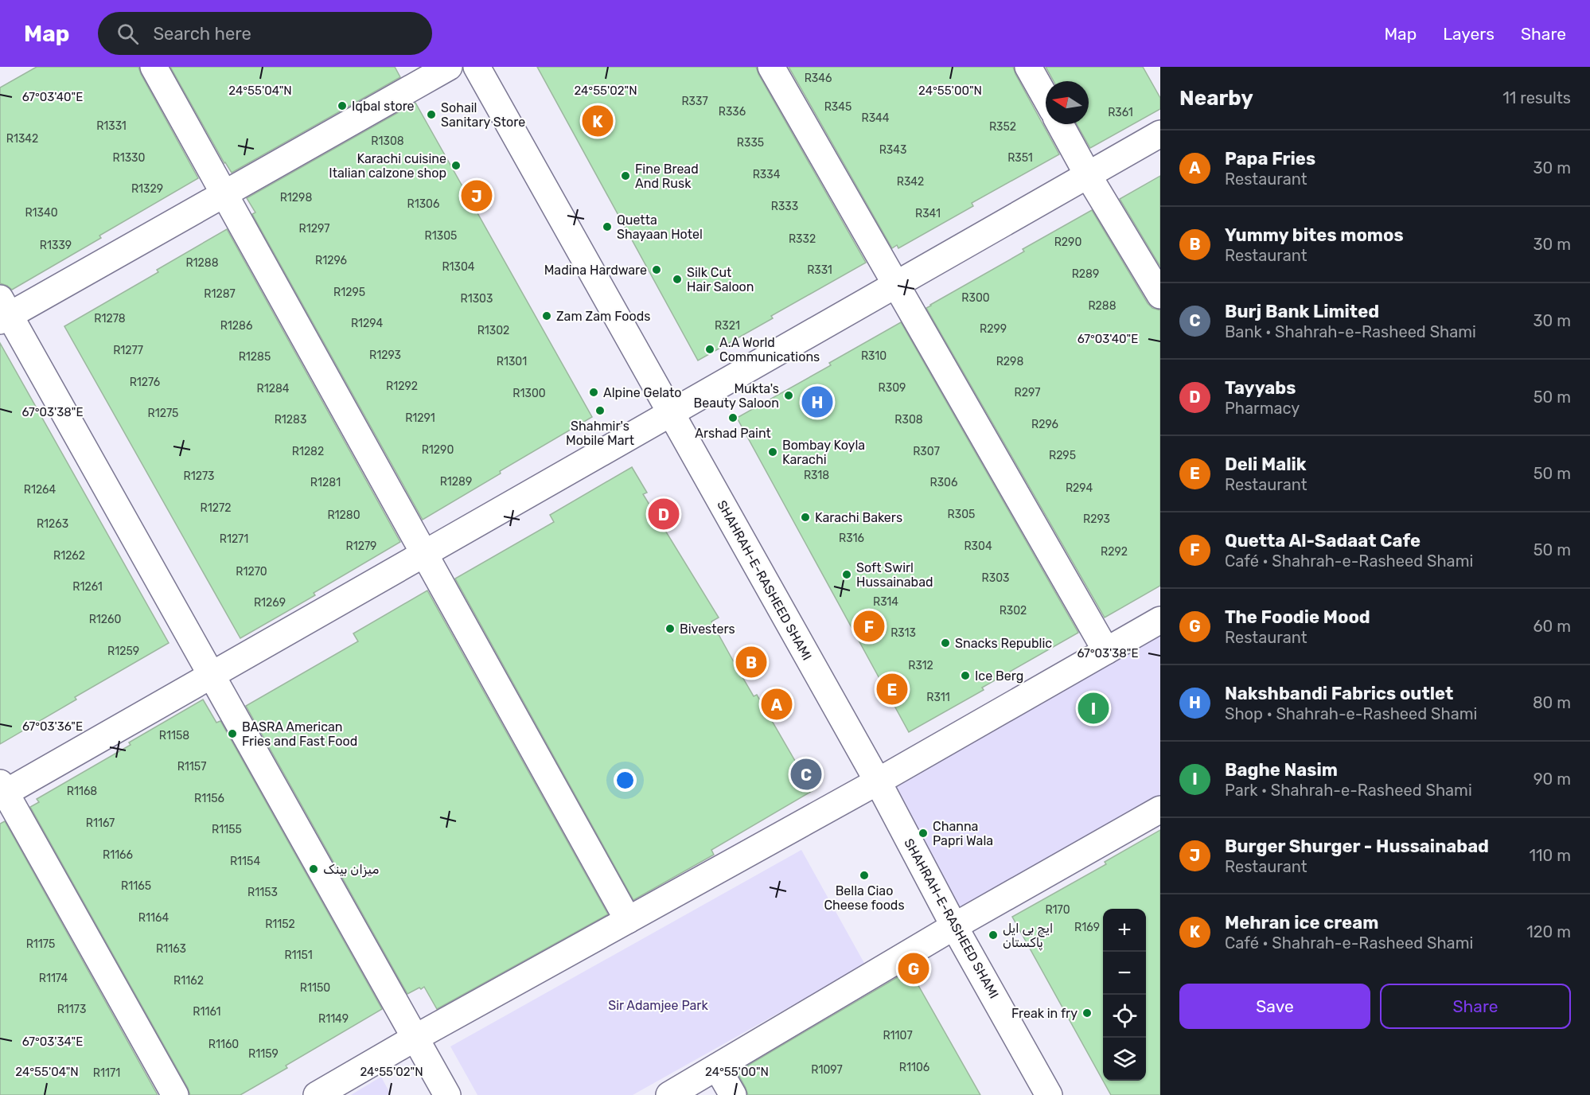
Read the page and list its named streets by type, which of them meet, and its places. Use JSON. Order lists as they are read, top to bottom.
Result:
{
  "streets": {
    "street": ["SHAHRAH-E-RASHEED SHAMI"]
  },
  "parks": ["Sir Adamjee Park"],
  "places": [
    "Iqbal store",
    "Sohail Sanitary Store",
    "Karachi cuisine Italian calzone shop",
    "Fine Bread And Rusk",
    "Quetta Shayaan Hotel",
    "Madina Hardware",
    "Silk Cut Hair Saloon",
    "Zam Zam Foods",
    "A.A World Communications",
    "Alpine Gelato",
    "Mukta's Beauty Saloon",
    "Shahmir's Mobile Mart",
    "Arshad Paint",
    "Bombay Koyla Karachi",
    "Karachi Bakers",
    "Soft Swirl Hussainabad",
    "Bivesters",
    "Snacks Republic",
    "Ice Berg",
    "BASRA American Fries and Fast Food",
    "Channa Papri Wala",
    "میزان بینک",
    "Bella Ciao Cheese foods",
    "ایچ بی ایل پاکستان",
    "Freak in fry"
  ],
  "house_numbers": [
    "R346",
    "R337",
    "R345",
    "R336",
    "R361",
    "R344",
    "R1331",
    "R352",
    "R1342",
    "R1308",
    "R335",
    "R343",
    "R1330",
    "R351",
    "R334",
    "R342",
    "R1329",
    "R1298",
    "R1306",
    "R333",
    "R1340",
    "R341",
    "R1297",
    "R1305",
    "R332",
    "R290",
    "R1339",
    "R1296",
    "R1288",
    "R1304",
    "R331",
    "R289",
    "R1295",
    "R1287",
    "R300",
    "R1303",
    "R288",
    "R1278",
    "R1294",
    "R1286",
    "R321",
    "R299",
    "R1302",
    "R1277",
    "R1293",
    "R310",
    "R1285",
    "R1301",
    "R298",
    "R1276",
    "R1292",
    "R309",
    "R1284",
    "R297",
    "R1300",
    "R1275",
    "R1291",
    "R1283",
    "R308",
    "R296",
    "R1290",
    "R1282",
    "R307",
    "R295",
    "R318",
    "R1273",
    "R1289",
    "R1281",
    "R306",
    "R294",
    "R1264",
    "R1272",
    "R305",
    "R1280",
    "R293",
    "R1263",
    "R316",
    "R1271",
    "R1279",
    "R304",
    "R292",
    "R1262",
    "R1270",
    "R303",
    "R1261",
    "R314",
    "R1269",
    "R302",
    "R1260",
    "R313",
    "R1259",
    "R312",
    "R311",
    "R1158",
    "R1157",
    "R1168",
    "R1156",
    "R1167",
    "R1155",
    "R1166",
    "R1154",
    "R1165",
    "R1153",
    "R170",
    "R1164",
    "R1152",
    "R169",
    "R1175",
    "R1163",
    "R1151",
    "R1174",
    "R1162",
    "R1150",
    "R1173",
    "R1161",
    "R1149",
    "R1107",
    "R1160",
    "R1159",
    "R1106",
    "R1097",
    "R1171"
  ],
  "north": "left",
  "page": {
    "header": "Map",
    "search": "Search here",
    "nav": ["Map", "Layers", "Share"],
    "heading": ["Nearby", "11 results"],
    "pins": [
      "K",
      "J",
      "H",
      "D",
      "F",
      "B",
      "E",
      "A",
      "I",
      "C",
      "G"
    ],
    "list": [
      {
        "mark": "A",
        "name": "Papa Fries",
        "note": "Restaurant",
        "value": "30 m"
      },
      {
        "mark": "B",
        "name": "Yummy bites momos",
        "note": "Restaurant",
        "value": "30 m"
      },
      {
        "mark": "C",
        "name": "Burj Bank Limited",
        "note": "Bank · Shahrah-e-Rasheed Shami",
        "value": "30 m"
      },
      {
        "mark": "D",
        "name": "Tayyabs",
        "note": "Pharmacy",
        "value": "50 m"
      },
      {
        "mark": "E",
        "name": "Deli Malik",
        "note": "Restaurant",
        "value": "50 m"
      },
      {
        "mark": "F",
        "name": "Quetta Al-Sadaat Cafe",
        "note": "Café · Shahrah-e-Rasheed Shami",
        "value": "50 m"
      },
      {
        "mark": "G",
        "name": "The Foodie Mood",
        "note": "Restaurant",
        "value": "60 m"
      },
      {
        "mark": "H",
        "name": "Nakshbandi Fabrics outlet",
        "note": "Shop · Shahrah-e-Rasheed Shami",
        "value": "80 m"
      },
      {
        "mark": "I",
        "name": "Baghe Nasim",
        "note": "Park · Shahrah-e-Rasheed Shami",
        "value": "90 m"
      },
      {
        "mark": "J",
        "name": "Burger Shurger - Hussainabad",
        "note": "Restaurant",
        "value": "110 m"
      },
      {
        "mark": "K",
        "name": "Mehran ice cream",
        "note": "Café · Shahrah-e-Rasheed Shami",
        "value": "120 m"
      }
    ],
    "map_buttons": ["+", "−"],
    "buttons": ["Save", "Share"]
  },
  "coordinates": [
    "24°55'04\"N",
    "24°55'02\"N",
    "24°55'00\"N",
    "67°03'40\"E",
    "67°03'38\"E",
    "67°03'36\"E",
    "67°03'34\"E"
  ]
}
